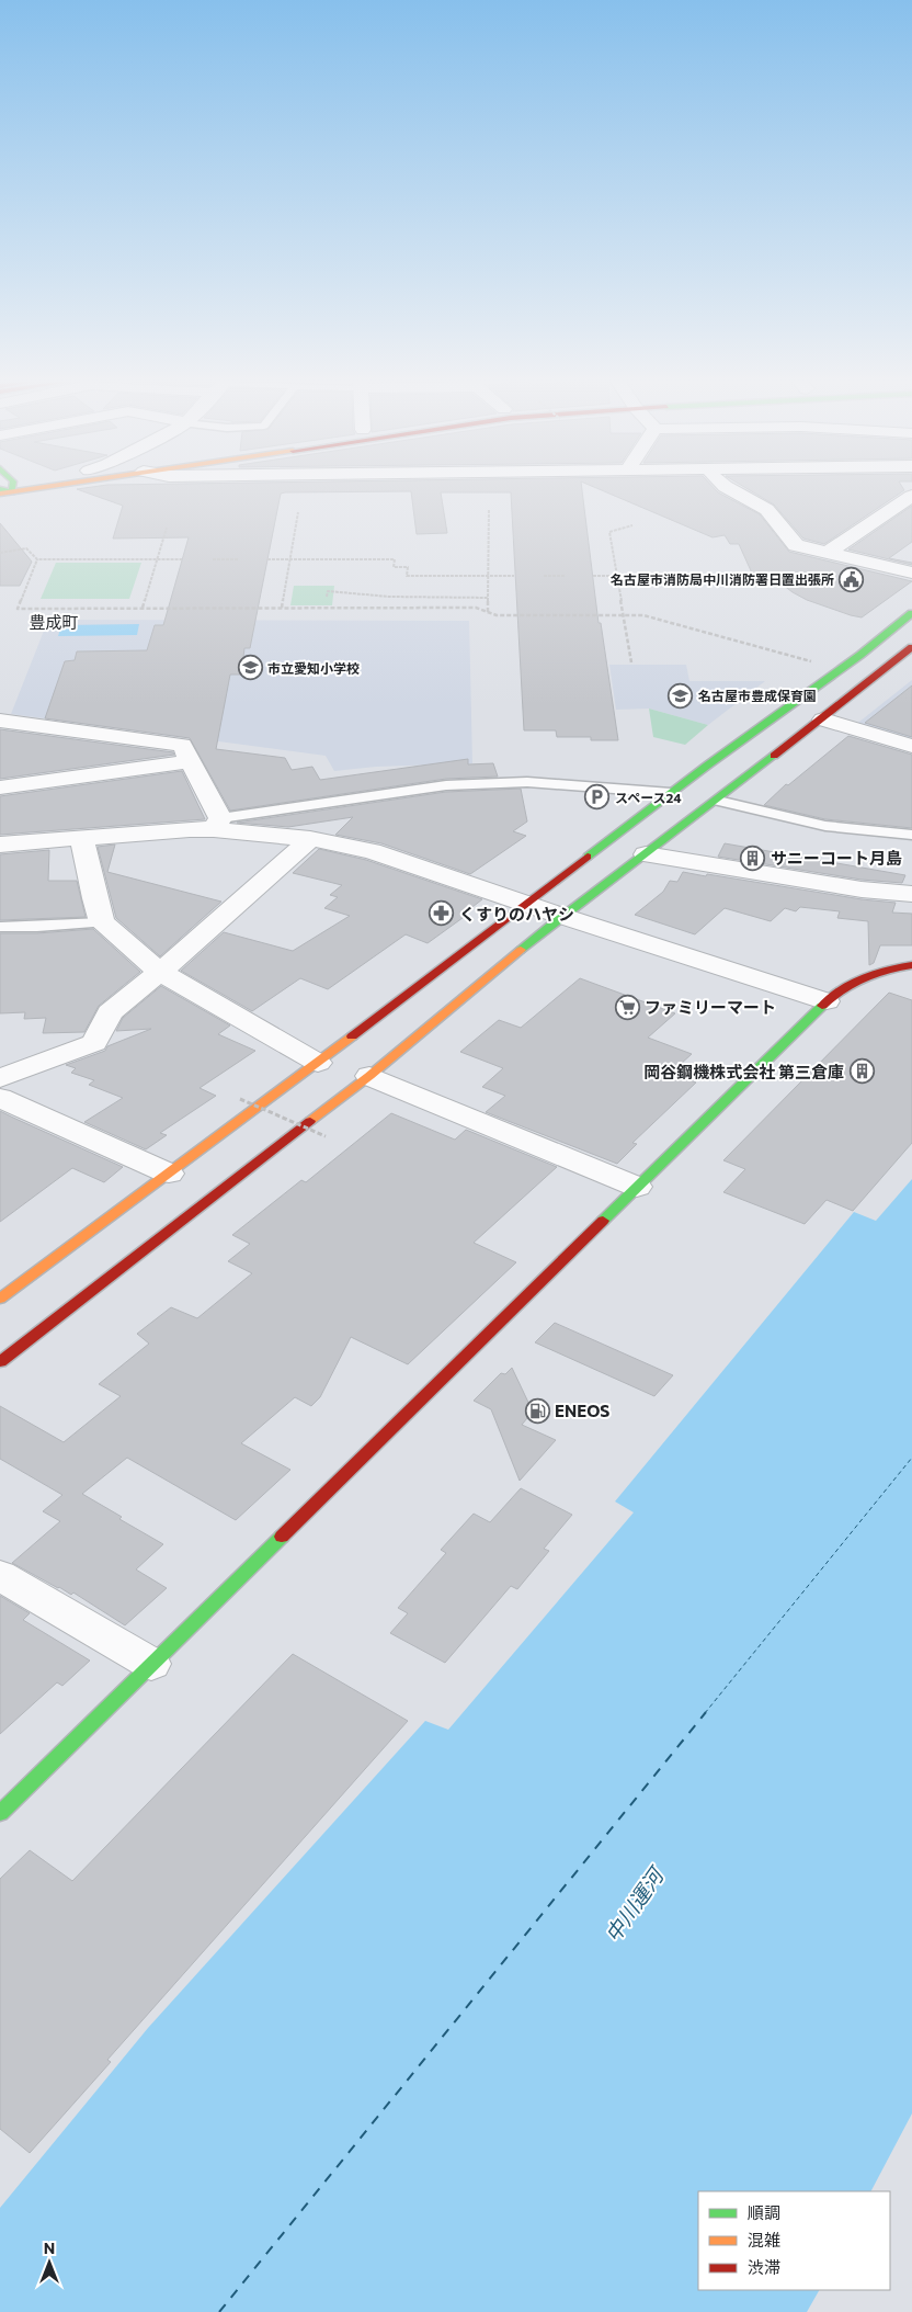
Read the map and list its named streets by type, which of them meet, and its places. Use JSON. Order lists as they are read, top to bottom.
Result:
{
  "districts": ["豊成町"],
  "water": ["中川運河"],
  "places": {
    "public building": ["名古屋市消防局中川消防署日置出張所"],
    "school or university": ["市立愛知小学校", "名古屋市豊成保育園"],
    "parking": ["スペース24"],
    "building": ["サニーコート月島", "岡谷鋼機株式会社 第三倉庫"],
    "pharmacy": ["くすりのハヤシ"],
    "supermarket": ["ファミリーマート"],
    "fuel station": ["ENEOS"]
  },
  "legend": ["順調", "混雑", "渋滞"],
  "north": "top"
}
